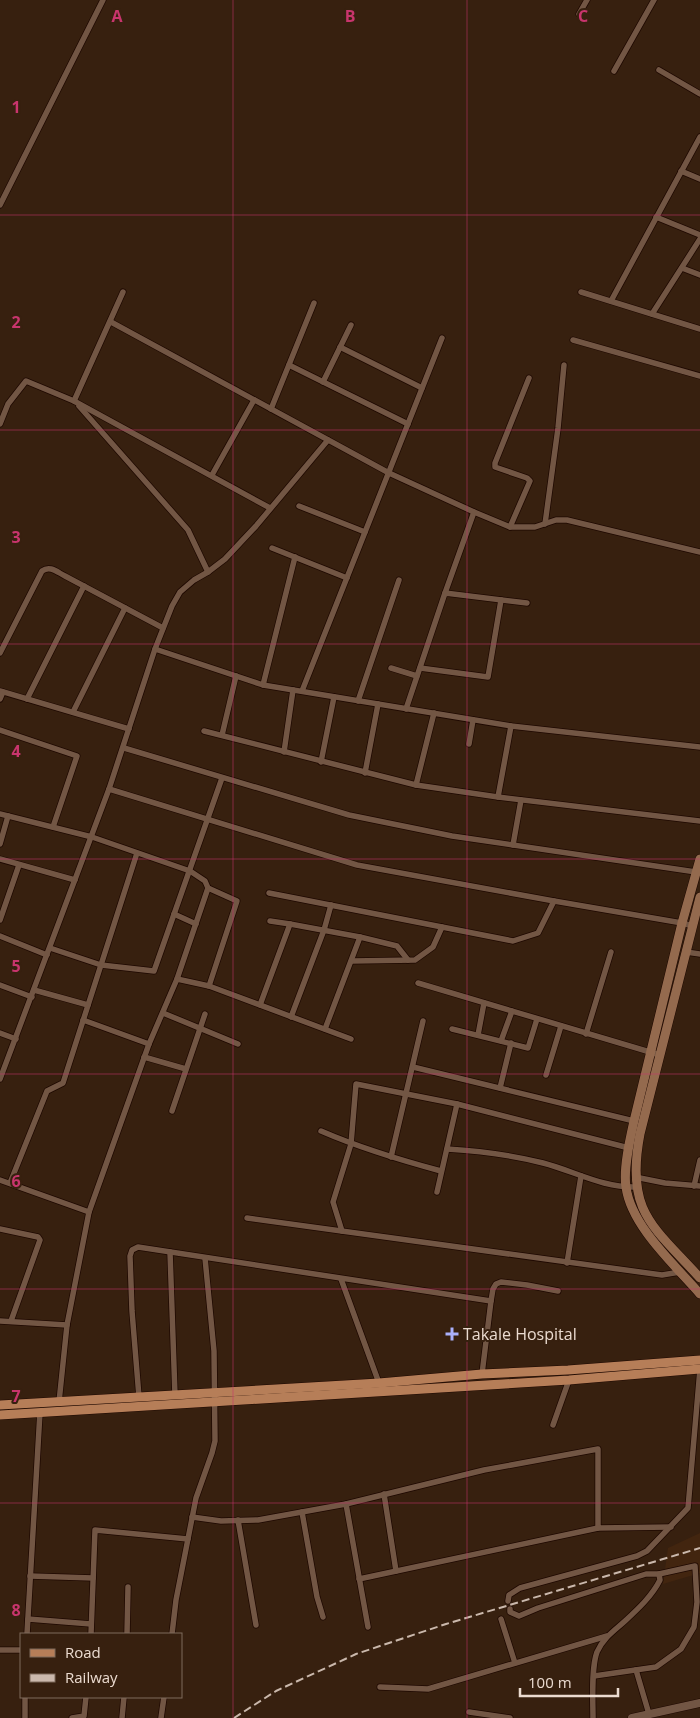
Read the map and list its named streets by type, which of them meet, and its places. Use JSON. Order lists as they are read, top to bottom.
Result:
{
  "places": {
    "health": ["Takale Hospital"]
  },
  "legend": ["Road", "Railway"],
  "scale_bar": "100 m",
  "grid": {
    "columns": ["A", "B", "C"],
    "rows": [
      "1",
      "2",
      "3",
      "4",
      "5",
      "6",
      "7",
      "8"
    ]
  }
}
